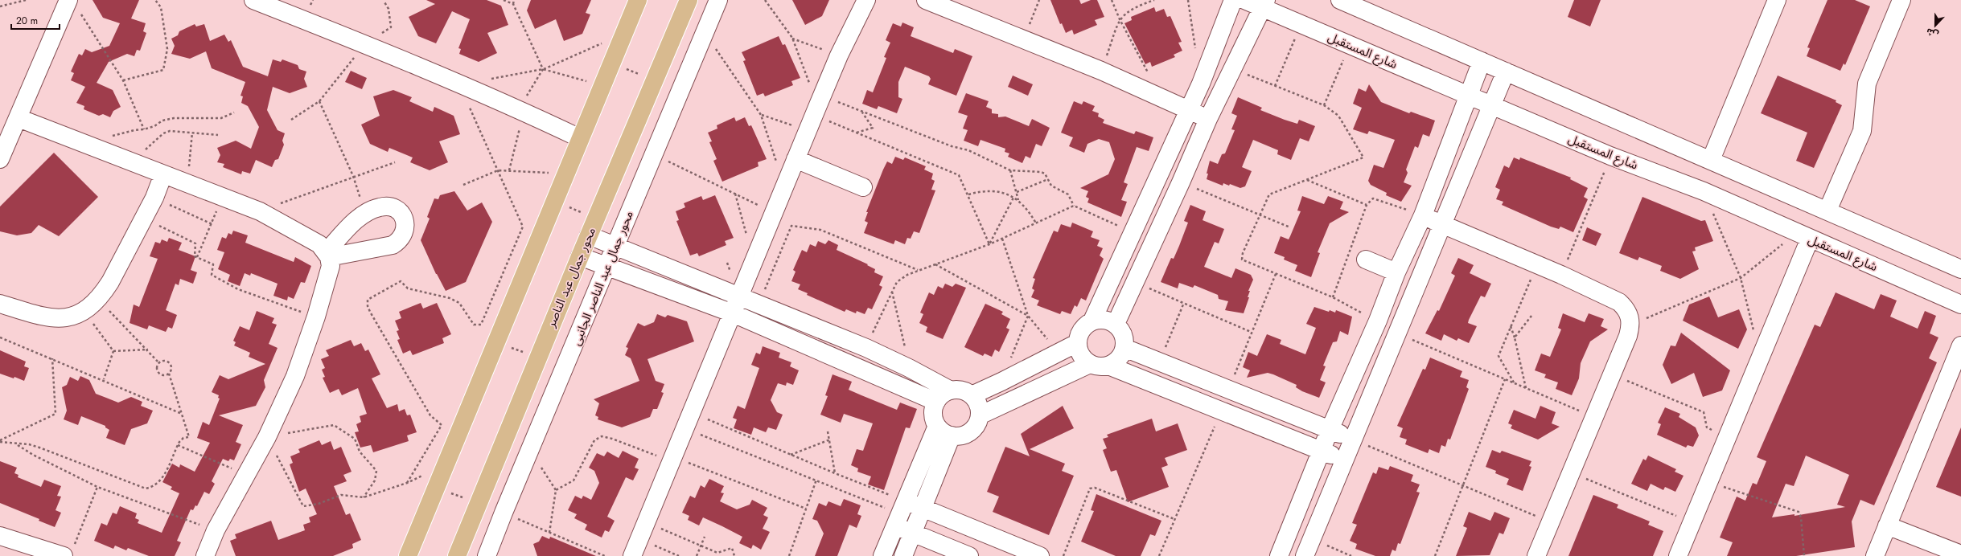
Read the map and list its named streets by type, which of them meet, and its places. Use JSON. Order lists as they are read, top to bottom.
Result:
{
  "streets": {
    "main road": ["محور جمال عبد الناصر"],
    "street": ["شارع المستقبل", "محور جمال عبد الناصر الجانبى"]
  },
  "scale_bar": "20 m",
  "north": "bottom"
}
